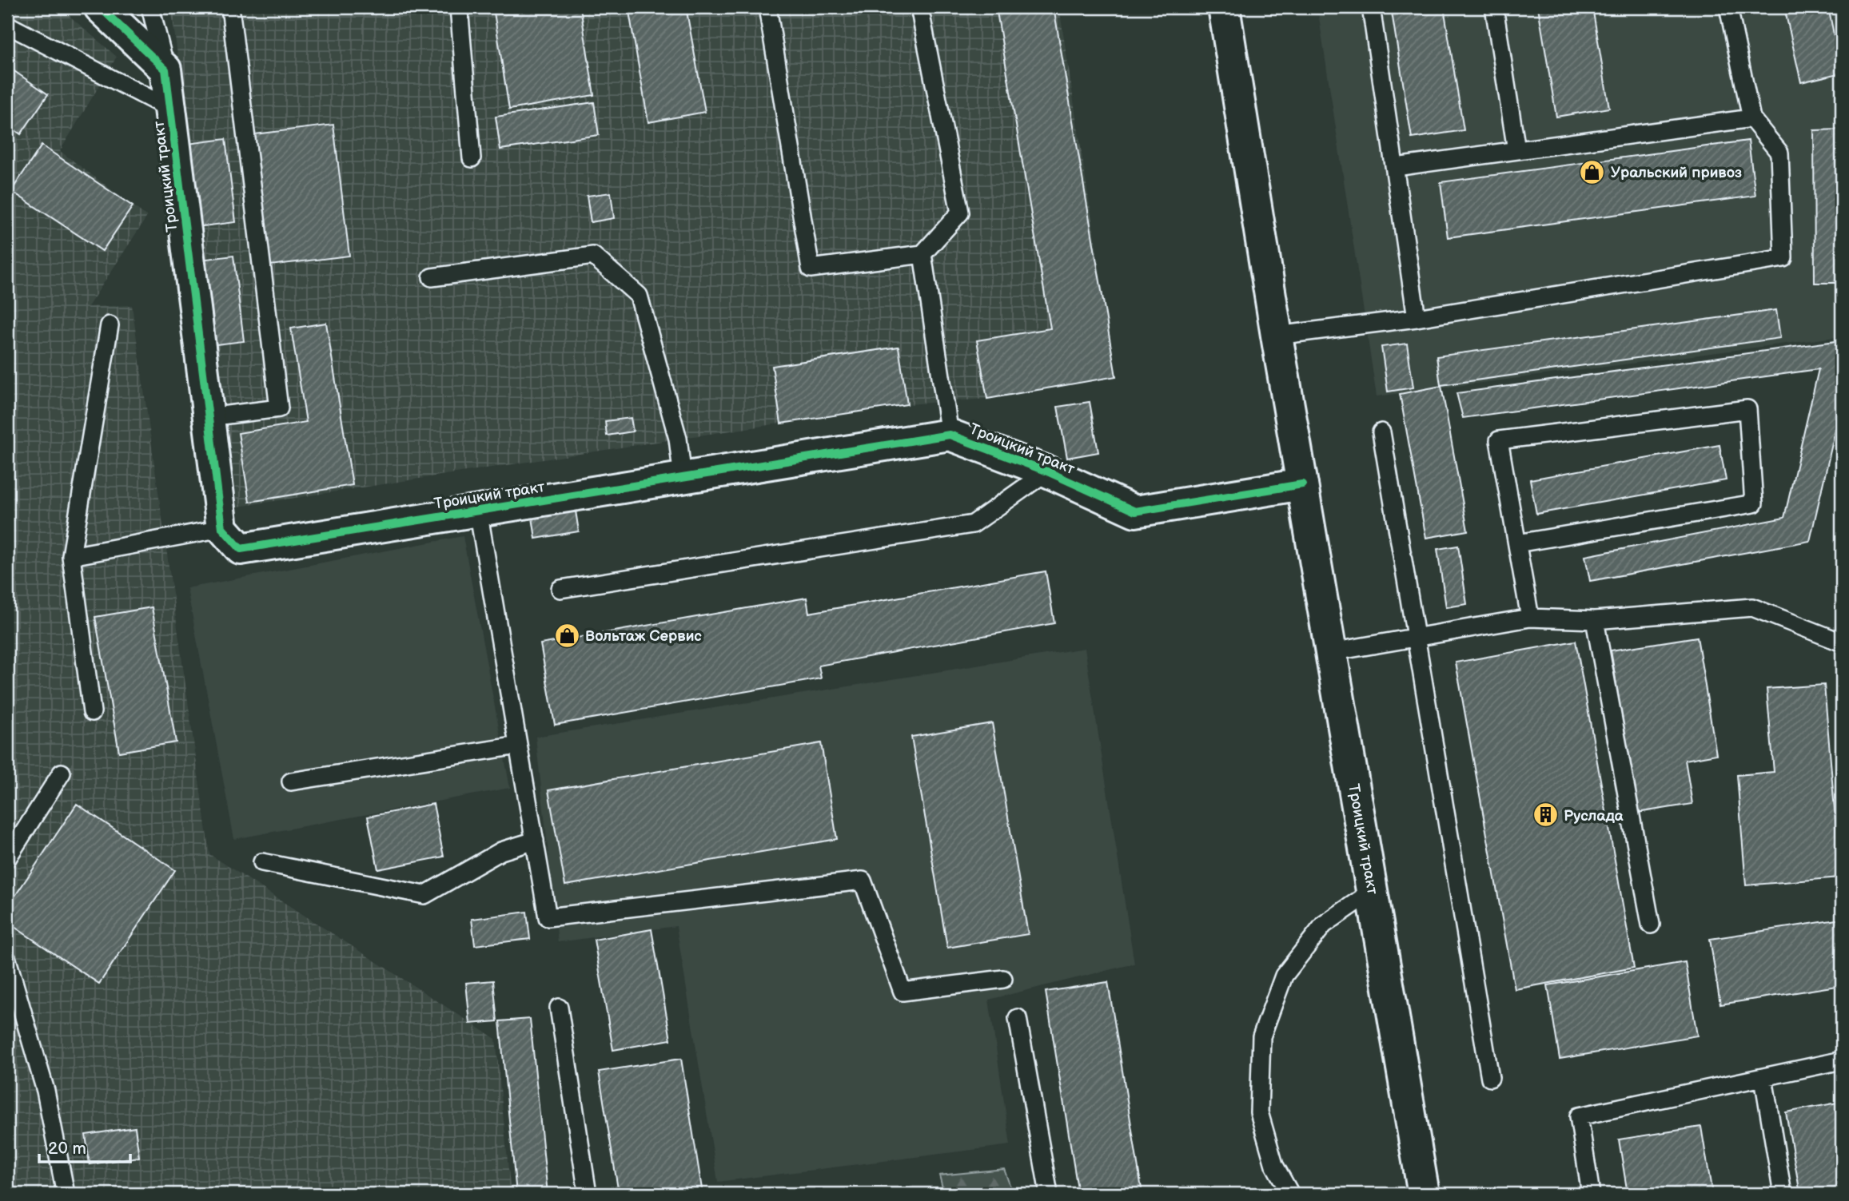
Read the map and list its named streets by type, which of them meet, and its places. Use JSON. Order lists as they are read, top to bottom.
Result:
{
  "streets": {
    "street": ["Троицкий тракт"]
  },
  "places": {
    "shop": ["Уральский привоз", "Вольтаж Сервис"],
    "building": ["Руслада"]
  },
  "scale_bar": "20 m"
}
